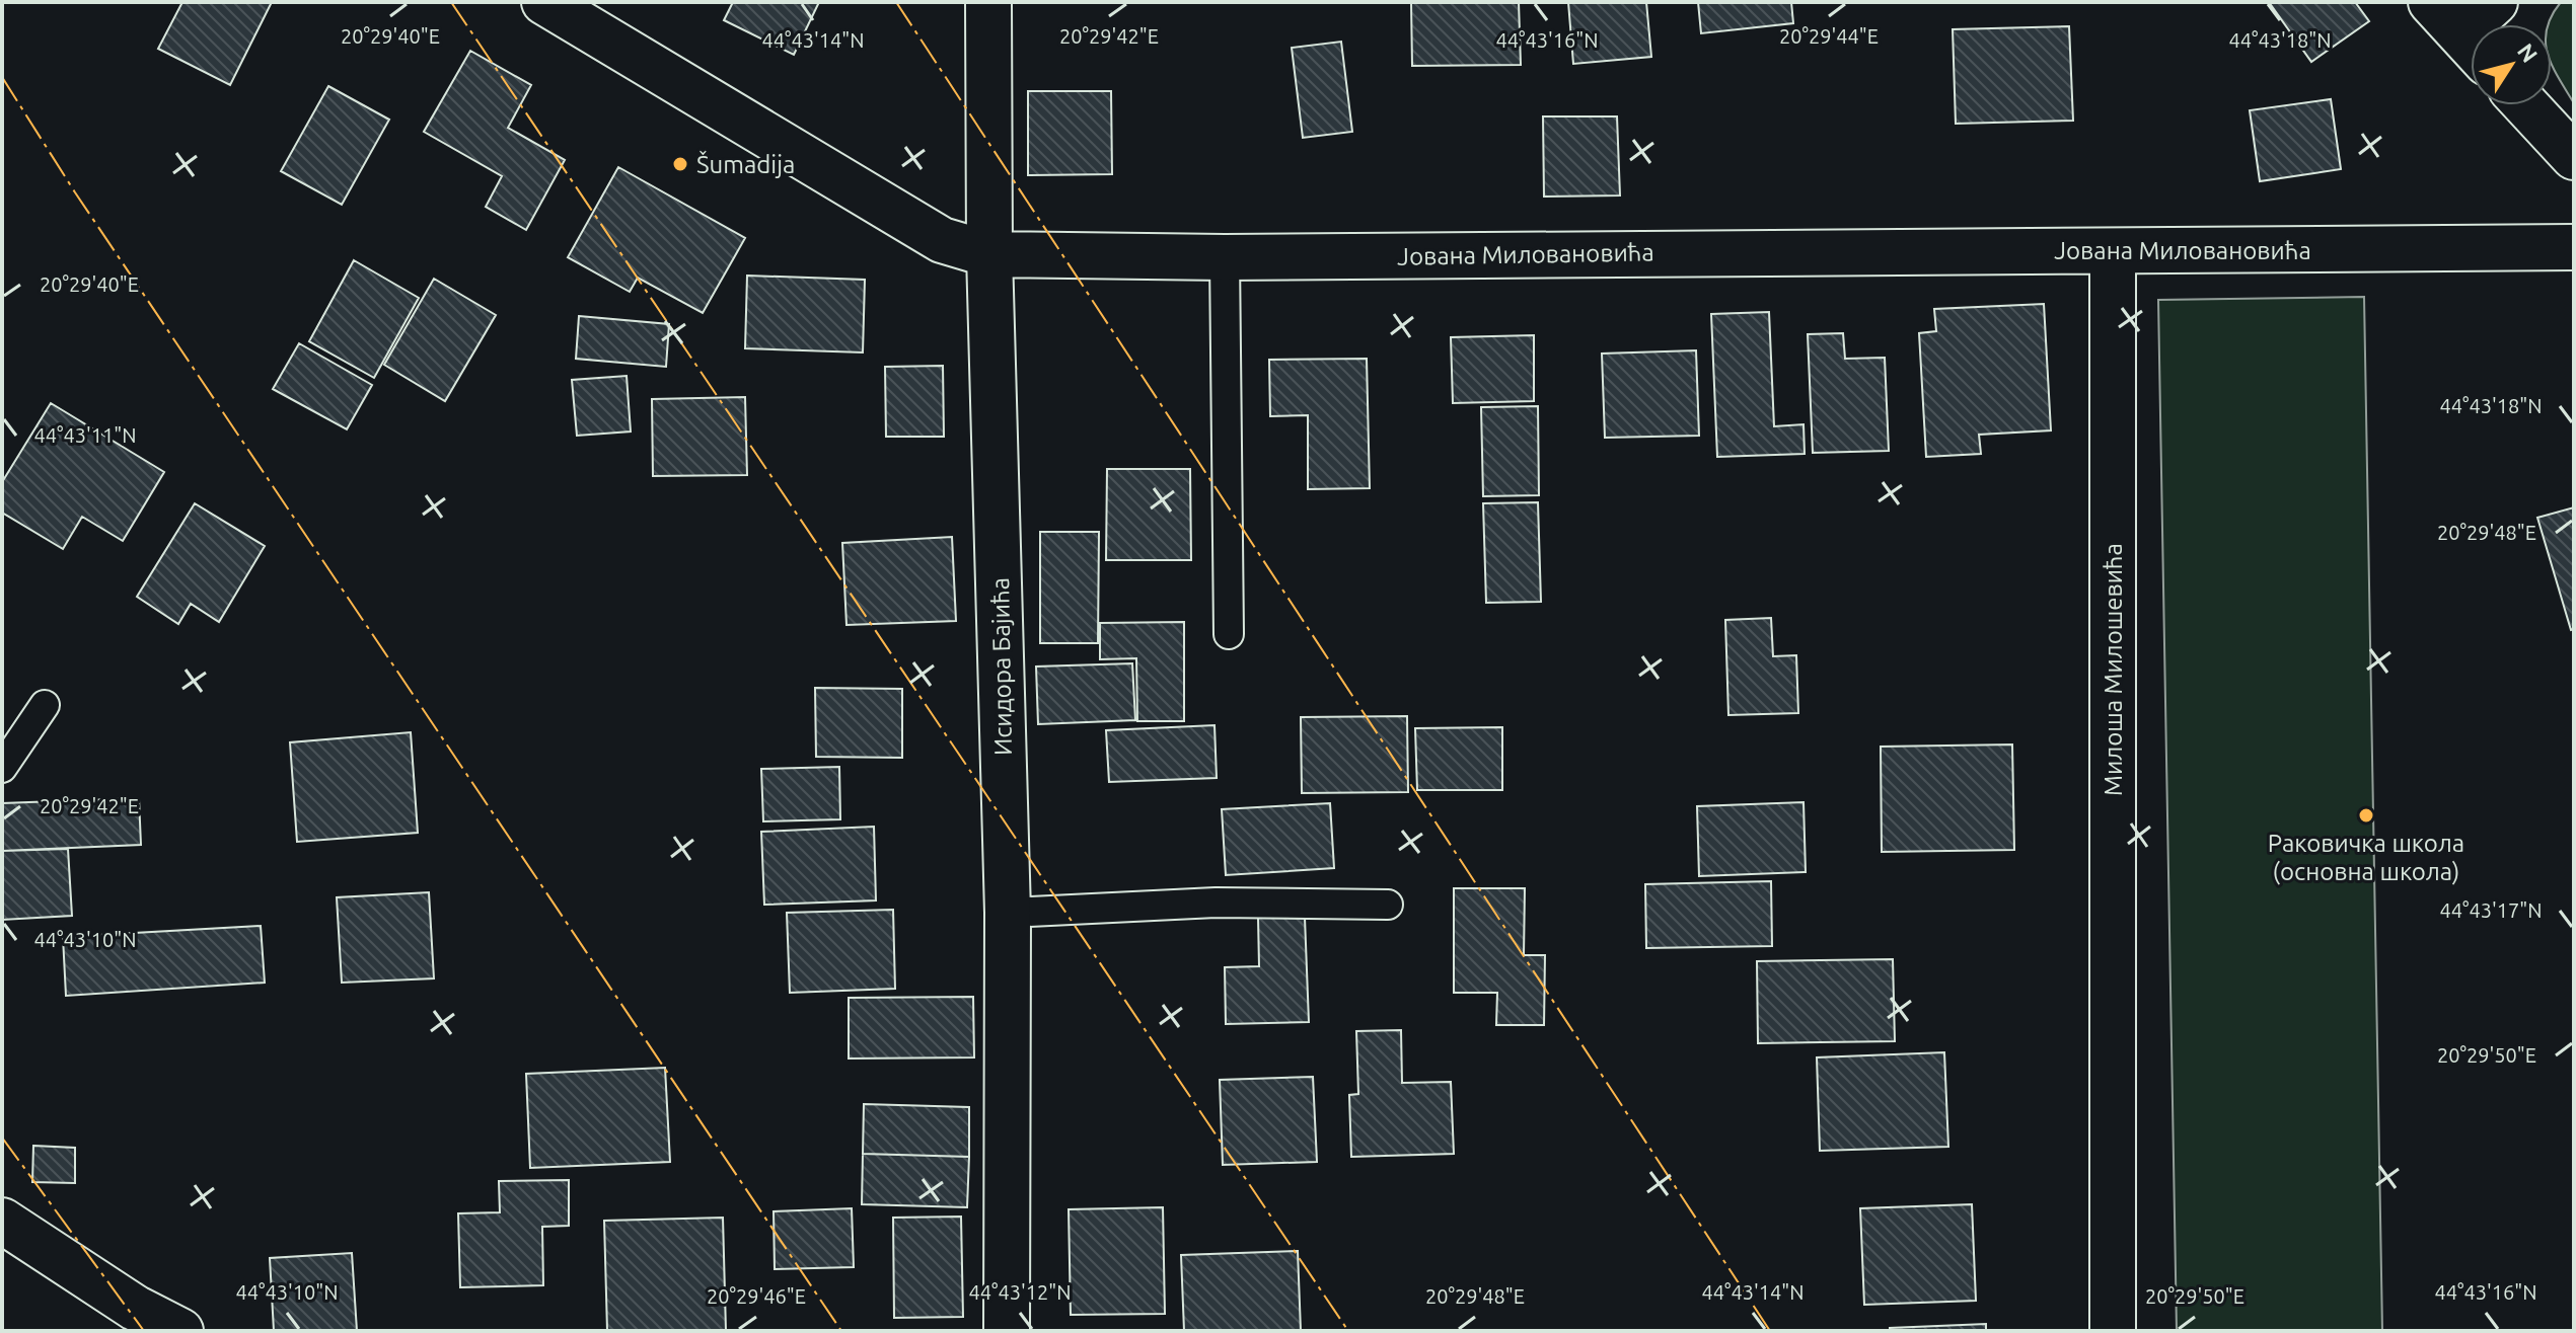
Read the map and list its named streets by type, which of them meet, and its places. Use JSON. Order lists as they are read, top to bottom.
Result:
{
  "streets": {
    "street": ["Јована Миловановића", "Исидора Бајића", "Милоша Милошевића"]
  },
  "crossings": [
    ["Јована Миловановића", "Исидора Бајића"],
    ["Јована Миловановића", "Милоша Милошевића"]
  ],
  "places": ["Šumadija", "Раковичка школа (основна школа)"],
  "north": "top right",
  "coordinates": [
    "20°29'40\"E",
    "20°29'44\"E",
    "20°29'42\"E",
    "44°43'14\"N",
    "44°43'16\"N",
    "44°43'18\"N",
    "44°43'11\"N",
    "20°29'48\"E",
    "44°43'17\"N",
    "44°43'10\"N",
    "20°29'50\"E",
    "44°43'12\"N",
    "20°29'46\"E"
  ]
}
